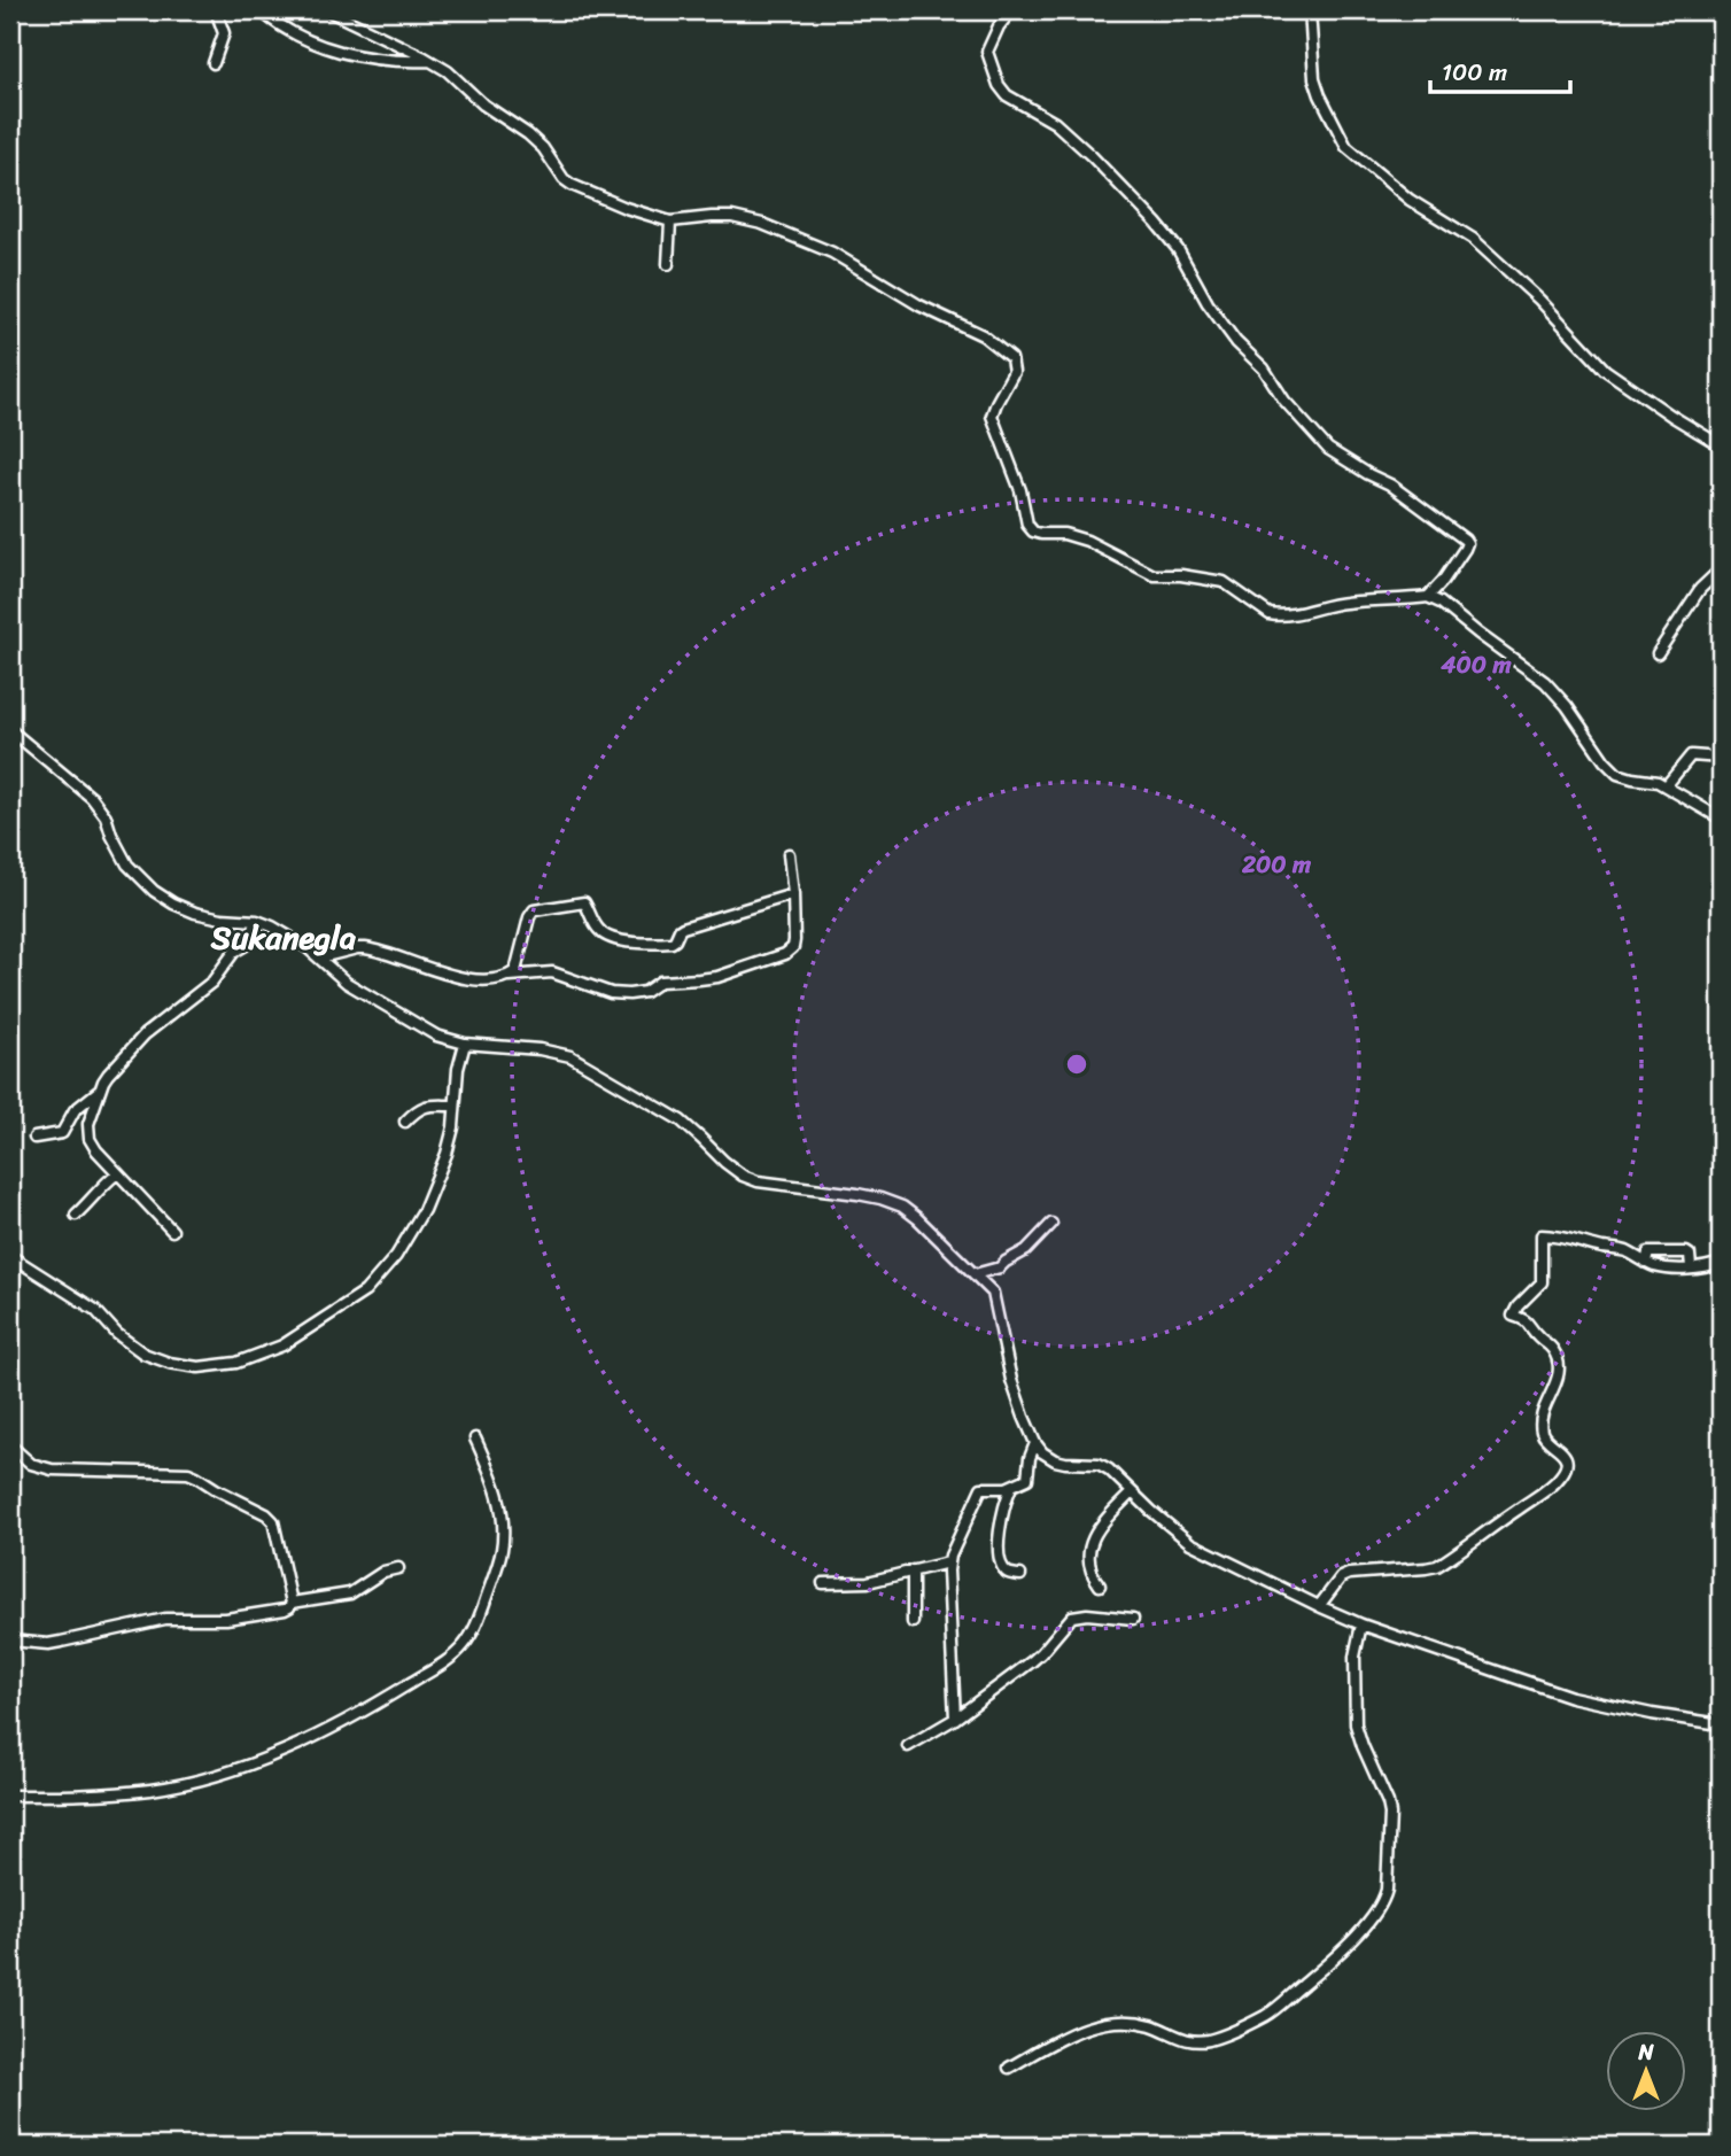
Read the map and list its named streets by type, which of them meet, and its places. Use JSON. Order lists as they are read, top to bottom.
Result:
{
  "districts": ["Sukanegla"],
  "scale_bar": "100 m",
  "north": "top",
  "rings": ["400 m", "200 m"]
}
